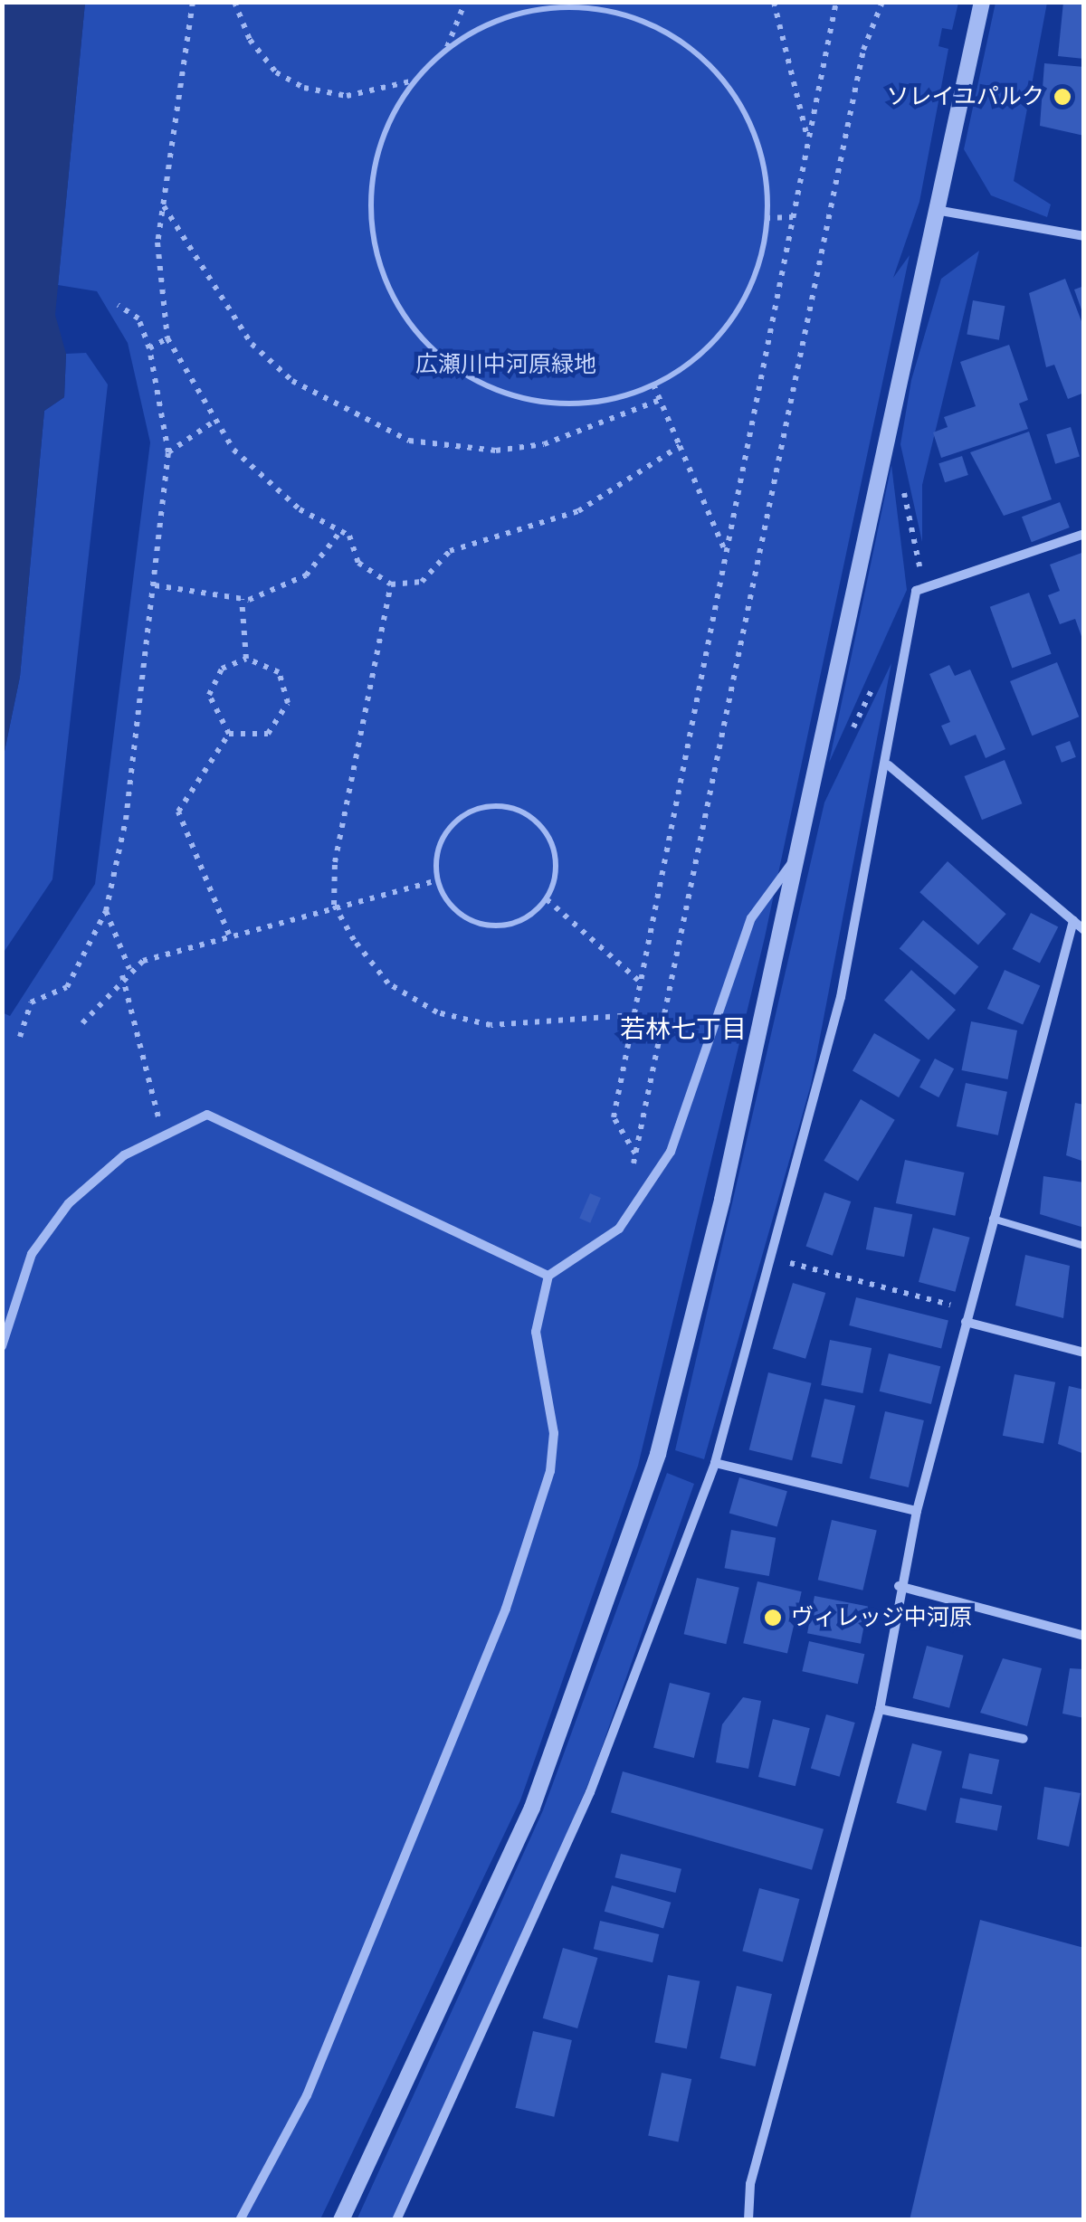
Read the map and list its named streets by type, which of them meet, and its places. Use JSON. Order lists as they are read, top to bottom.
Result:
{
  "districts": ["若林七丁目"],
  "parks": ["広瀬川中河原緑地"],
  "places": ["ソレイユパルク", "ヴィレッジ中河原"]
}
